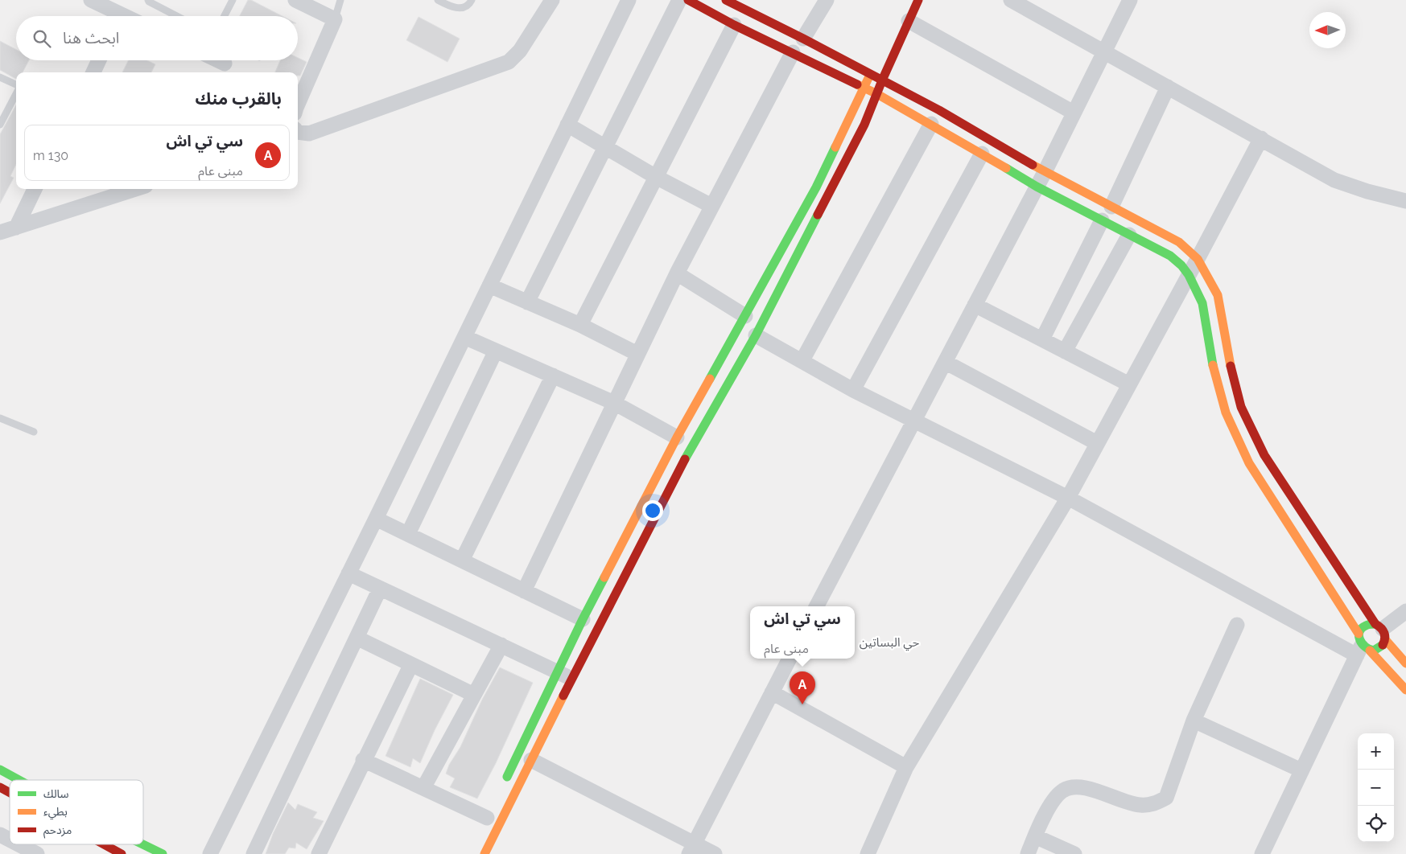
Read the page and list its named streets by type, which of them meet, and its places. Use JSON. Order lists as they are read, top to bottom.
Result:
{
  "districts": ["حي البساتين"],
  "legend": ["سالك", "بطيء", "مزدحم"],
  "north": "left",
  "page": {
    "search": "ابحث هنا",
    "heading": "بالقرب منك",
    "list": [
      {
        "mark": "A",
        "name": "سي تي اش",
        "note": "مبنى عام",
        "value": "130 m"
      }
    ],
    "popup": ["سي تي اش", "مبنى عام"],
    "pins": "A",
    "map_buttons": ["+", "−"]
  }
}
